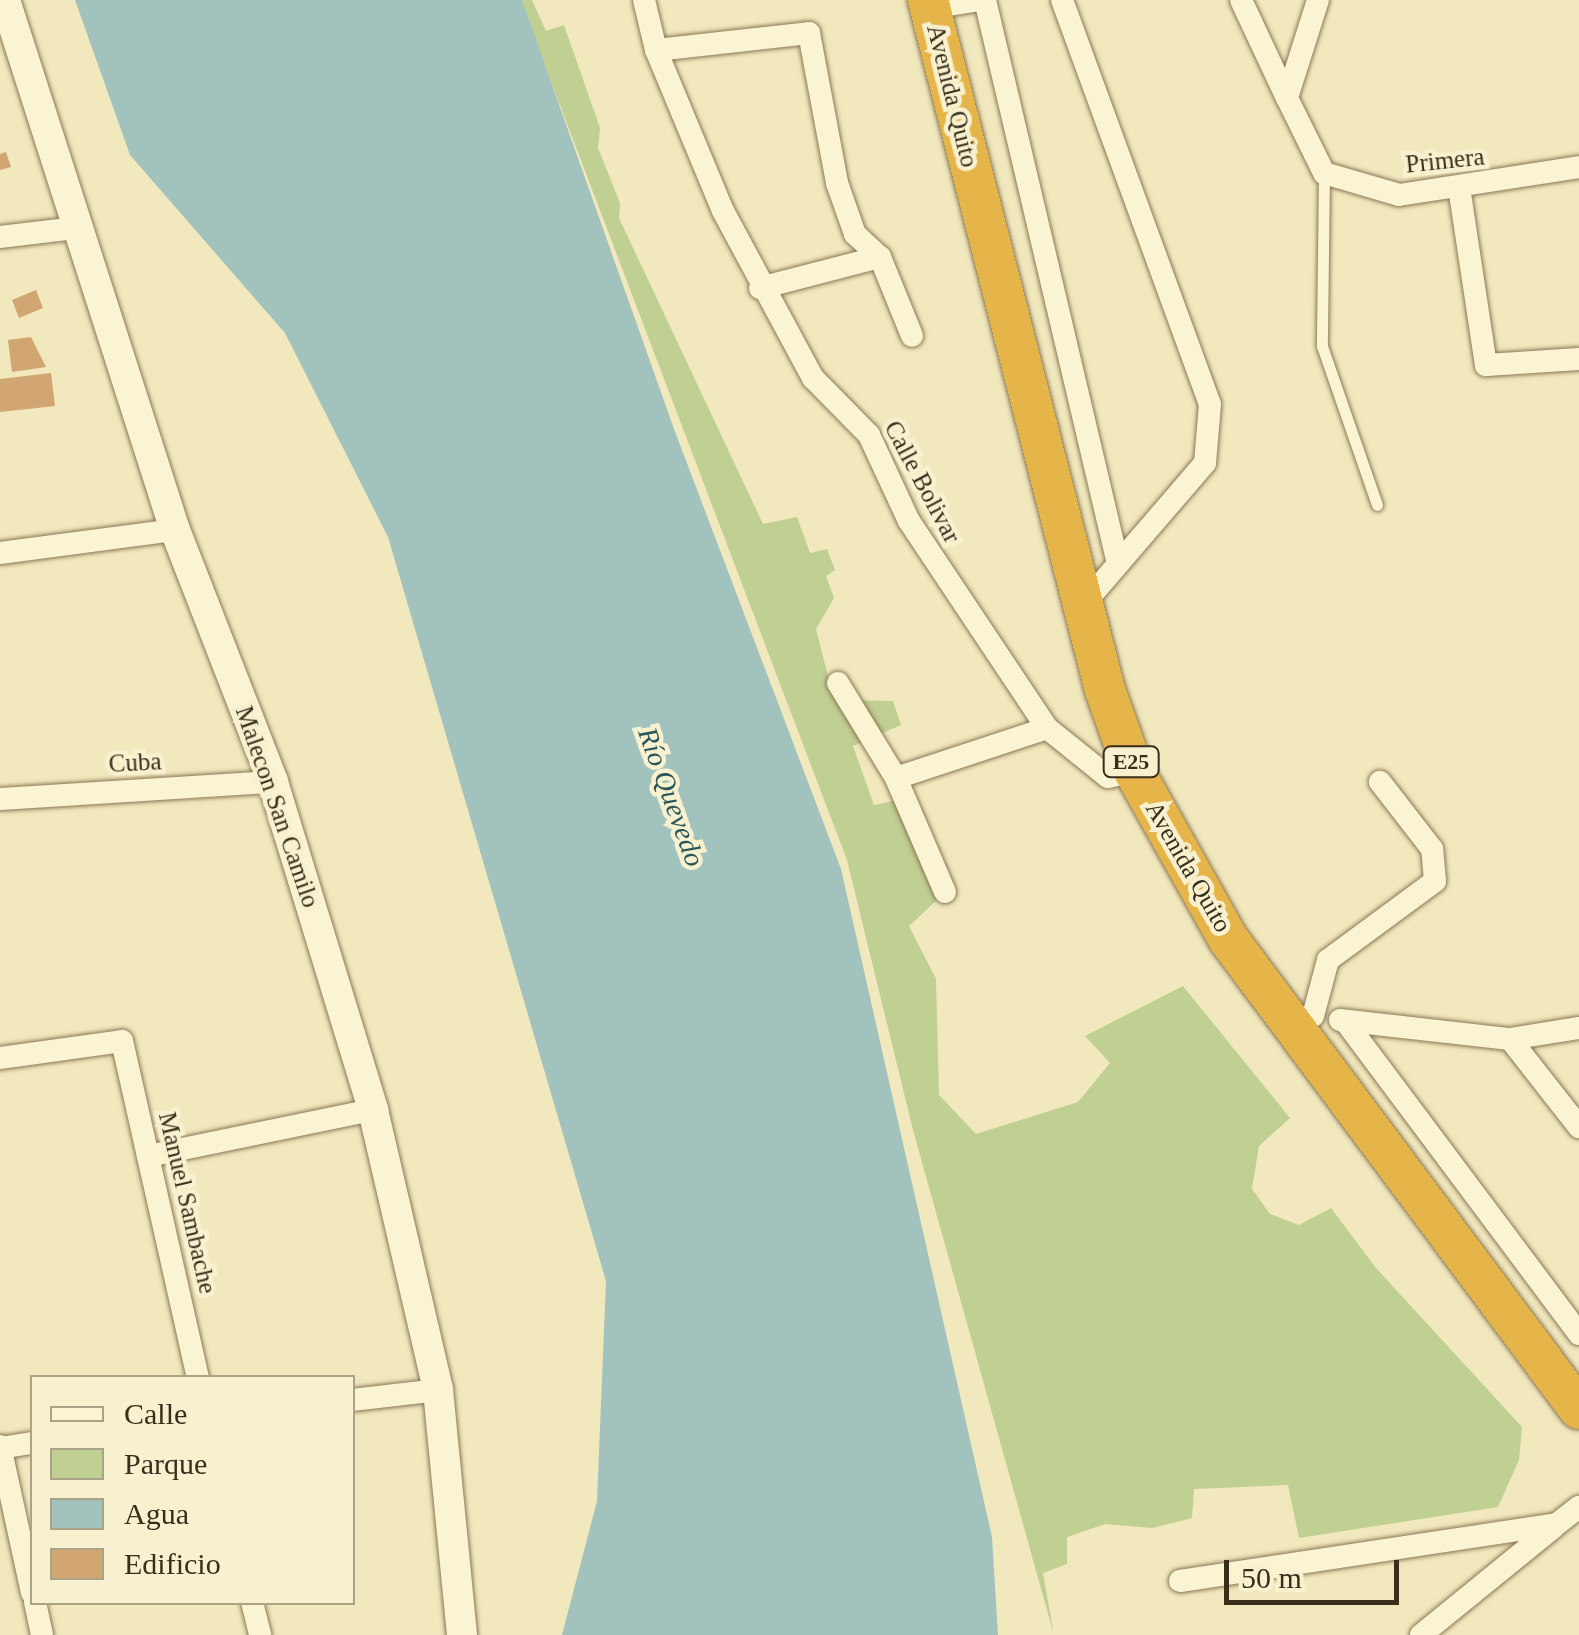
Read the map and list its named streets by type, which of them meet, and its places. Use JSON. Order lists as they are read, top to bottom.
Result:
{
  "streets": {
    "highway": ["Avenida Quito", "E25"],
    "main road": ["Malecon San Camilo"],
    "street": [
      "Primera",
      "Calle Bolivar",
      "Cuba",
      "Manuel Sambache"
    ]
  },
  "crossings": [
    ["Avenida Quito", "Calle Bolivar"],
    ["Cuba", "Malecon San Camilo"]
  ],
  "water": ["Río Quevedo"],
  "legend": [
    "Calle",
    "Parque",
    "Agua",
    "Edificio"
  ],
  "scale_bar": "50 m"
}
